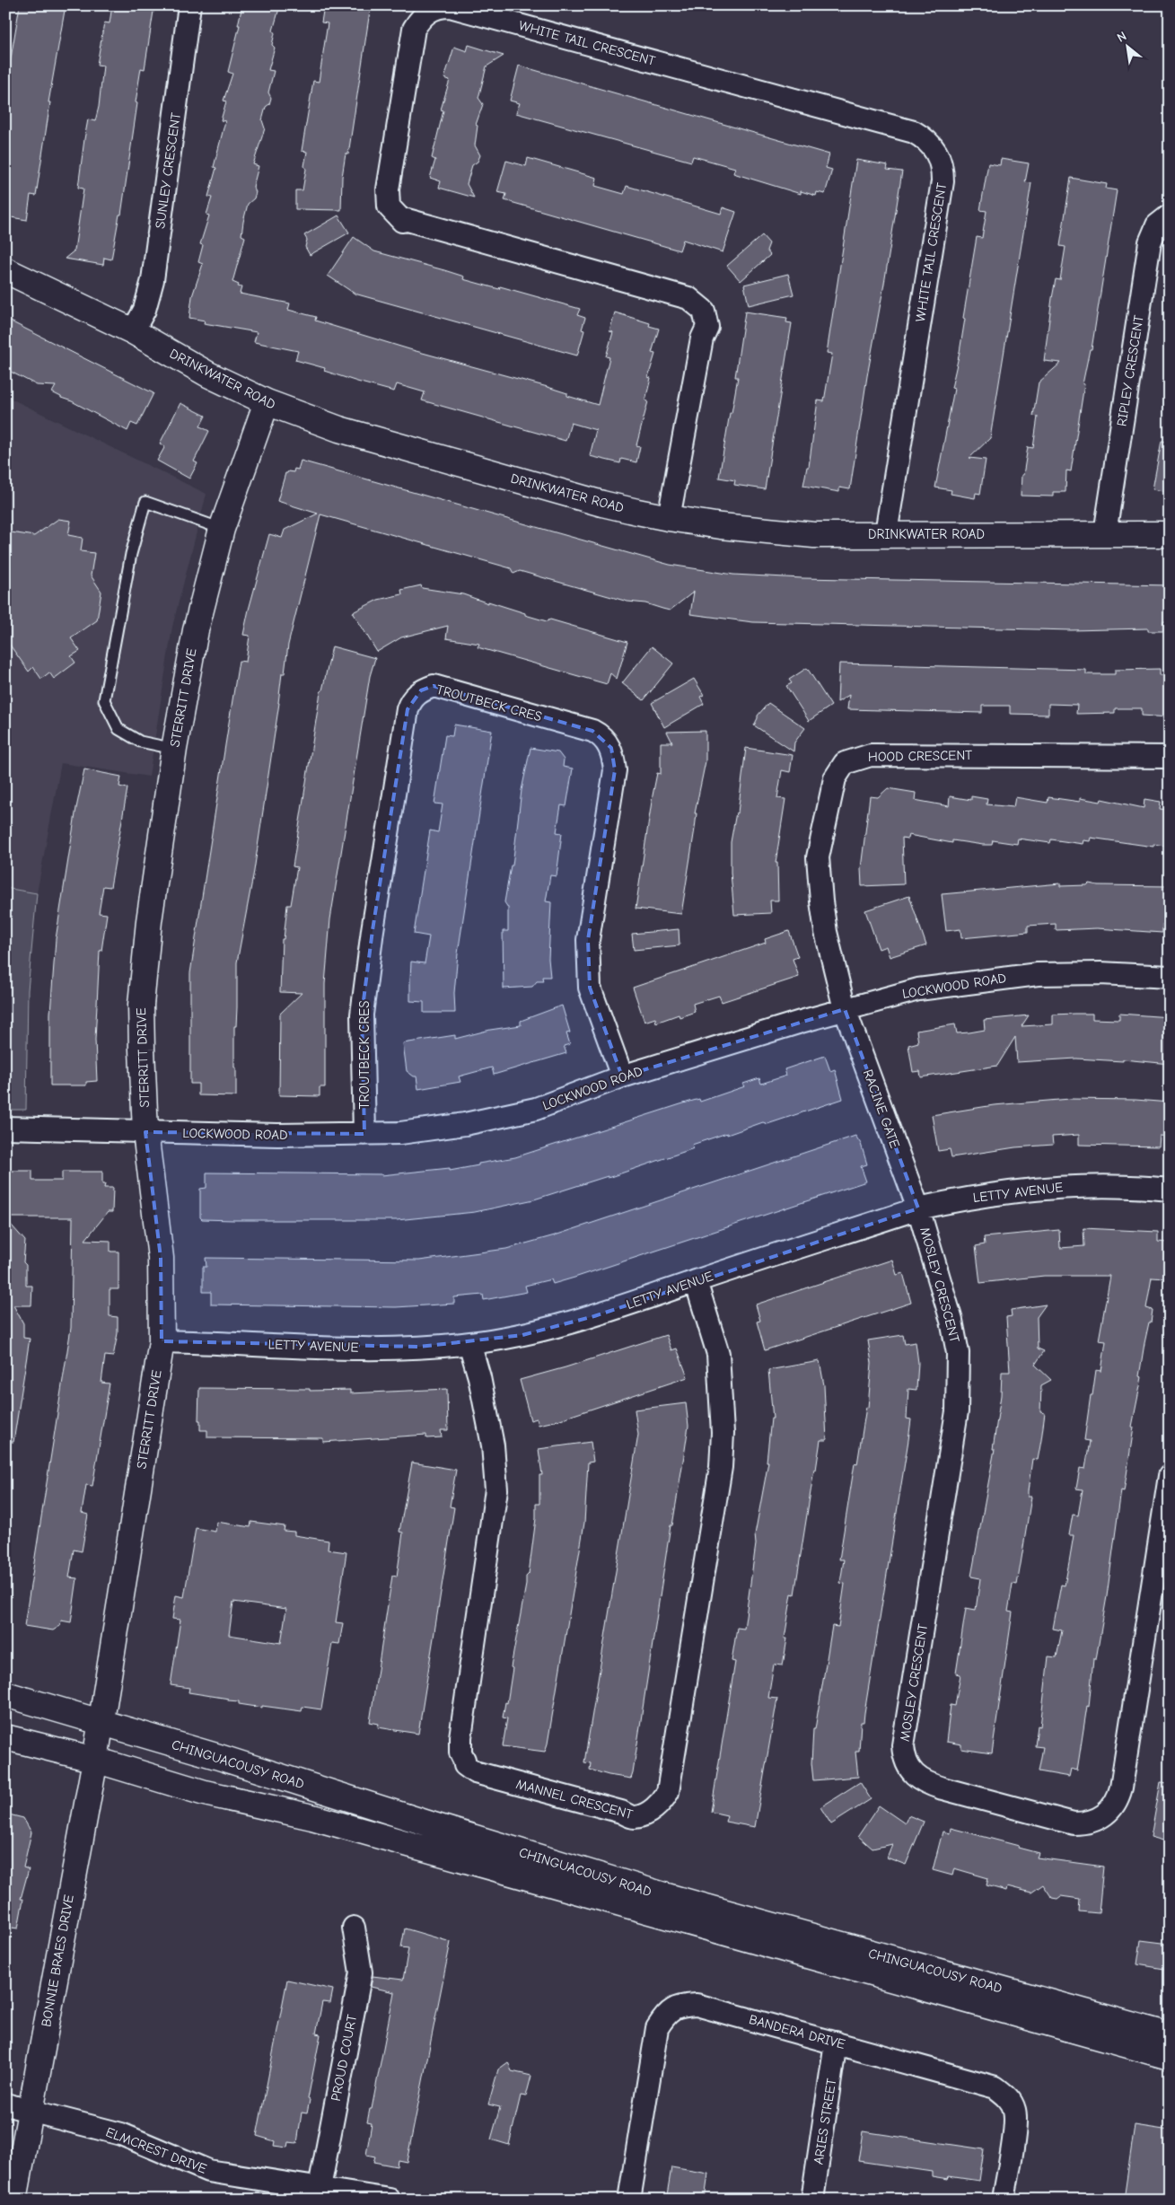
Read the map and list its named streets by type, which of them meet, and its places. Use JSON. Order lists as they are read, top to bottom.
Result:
{
  "streets": {
    "street": [
      "WHITE TAIL CRESCENT",
      "SUNLEY CRESCENT",
      "RIPLEY CRESCENT",
      "DRINKWATER ROAD",
      "STERRITT DRIVE",
      "TROUTBECK CRES",
      "HOOD CRESCENT",
      "LOCKWOOD ROAD",
      "RACINE GATE",
      "LETTY AVENUE",
      "MOSLEY CRESCENT",
      "CHINGUACOUSY ROAD",
      "MANNEL CRESCENT",
      "BONNIE BRAES DRIVE",
      "BANDERA DRIVE",
      "PROUD COURT",
      "ARIES STREET",
      "ELMCREST DRIVE"
    ]
  },
  "crossings": [
    ["WHITE TAIL CRESCENT", "DRINKWATER ROAD"],
    ["SUNLEY CRESCENT", "DRINKWATER ROAD"],
    ["RIPLEY CRESCENT", "DRINKWATER ROAD"],
    ["DRINKWATER ROAD", "STERRITT DRIVE"],
    ["STERRITT DRIVE", "LOCKWOOD ROAD"],
    ["STERRITT DRIVE", "LETTY AVENUE"],
    ["STERRITT DRIVE", "CHINGUACOUSY ROAD"],
    ["STERRITT DRIVE", "BONNIE BRAES DRIVE"],
    ["TROUTBECK CRES", "LOCKWOOD ROAD"],
    ["HOOD CRESCENT", "LOCKWOOD ROAD"],
    ["HOOD CRESCENT", "RACINE GATE"],
    ["LOCKWOOD ROAD", "RACINE GATE"],
    ["RACINE GATE", "LETTY AVENUE"],
    ["RACINE GATE", "MOSLEY CRESCENT"],
    ["LETTY AVENUE", "MOSLEY CRESCENT"],
    ["LETTY AVENUE", "MANNEL CRESCENT"],
    ["CHINGUACOUSY ROAD", "BONNIE BRAES DRIVE"],
    ["BONNIE BRAES DRIVE", "ELMCREST DRIVE"],
    ["BANDERA DRIVE", "ARIES STREET"],
    ["PROUD COURT", "ELMCREST DRIVE"]
  ],
  "north": "top left"
}
